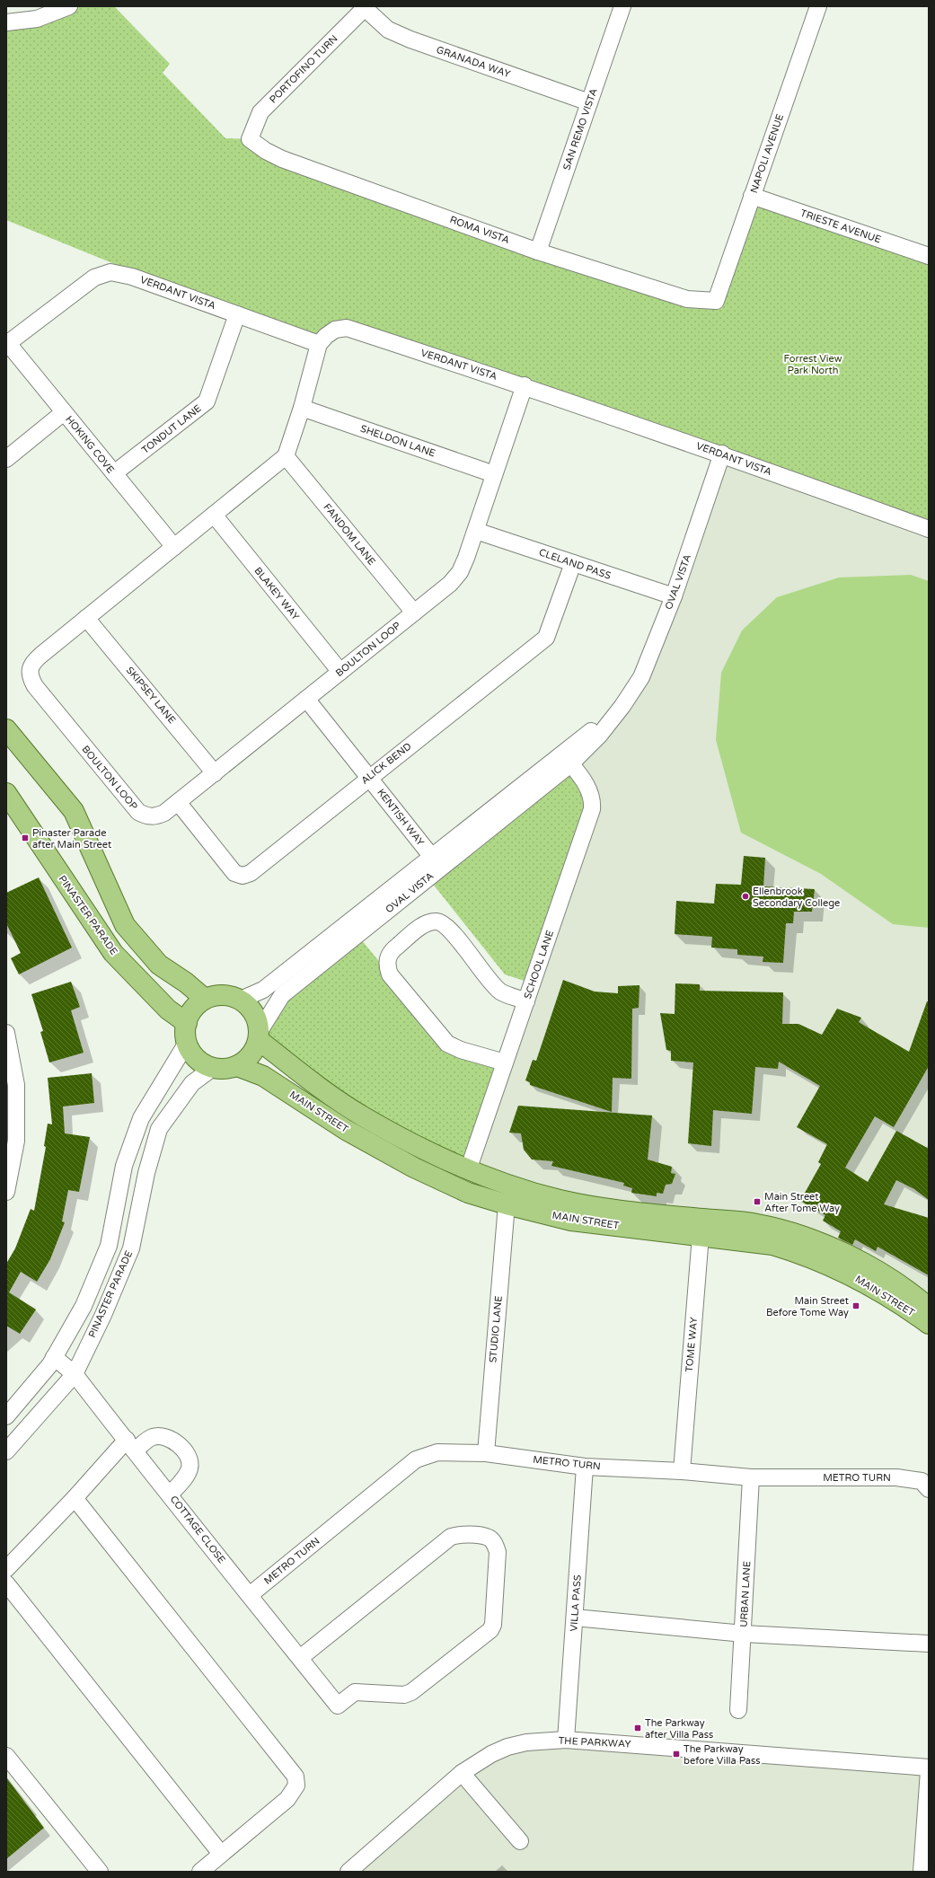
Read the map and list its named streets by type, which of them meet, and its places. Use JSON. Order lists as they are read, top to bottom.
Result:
{
  "streets": {
    "main road": ["PINASTER PARADE", "MAIN STREET"],
    "street": [
      "GRANADA WAY",
      "PORTOFINO TURN",
      "SAN REMO VISTA",
      "NAPOLI AVENUE",
      "TRIESTE AVENUE",
      "ROMA VISTA",
      "VERDANT VISTA",
      "TONDUT LANE",
      "SHELDON LANE",
      "HOKING COVE",
      "FANDOM LANE",
      "CLELAND PASS",
      "OVAL VISTA",
      "BLAKEY WAY",
      "BOULTON LOOP",
      "SKIPSEY LANE",
      "ALICK BEND",
      "KENTISH WAY",
      "SCHOOL LANE",
      "STUDIO LANE",
      "TOME WAY",
      "METRO TURN",
      "COTTAGE CLOSE",
      "URBAN LANE",
      "VILLA PASS",
      "THE PARKWAY"
    ]
  },
  "crossings": [
    ["GRANADA WAY", "PORTOFINO TURN"],
    ["GRANADA WAY", "SAN REMO VISTA"],
    ["PORTOFINO TURN", "ROMA VISTA"],
    ["SAN REMO VISTA", "ROMA VISTA"],
    ["NAPOLI AVENUE", "TRIESTE AVENUE"],
    ["NAPOLI AVENUE", "ROMA VISTA"],
    ["VERDANT VISTA", "TONDUT LANE"],
    ["VERDANT VISTA", "HOKING COVE"],
    ["VERDANT VISTA", "OVAL VISTA"],
    ["VERDANT VISTA", "BOULTON LOOP"],
    ["TONDUT LANE", "HOKING COVE"],
    ["SHELDON LANE", "BOULTON LOOP"],
    ["HOKING COVE", "BOULTON LOOP"],
    ["FANDOM LANE", "BOULTON LOOP"],
    ["CLELAND PASS", "OVAL VISTA"],
    ["CLELAND PASS", "BOULTON LOOP"],
    ["CLELAND PASS", "ALICK BEND"],
    ["OVAL VISTA", "KENTISH WAY"],
    ["OVAL VISTA", "PINASTER PARADE"],
    ["OVAL VISTA", "SCHOOL LANE"],
    ["OVAL VISTA", "MAIN STREET"],
    ["BLAKEY WAY", "BOULTON LOOP"],
    ["BOULTON LOOP", "SKIPSEY LANE"],
    ["BOULTON LOOP", "ALICK BEND"],
    ["BOULTON LOOP", "KENTISH WAY"],
    ["ALICK BEND", "KENTISH WAY"],
    ["PINASTER PARADE", "MAIN STREET"],
    ["PINASTER PARADE", "COTTAGE CLOSE"],
    ["SCHOOL LANE", "MAIN STREET"],
    ["MAIN STREET", "STUDIO LANE"],
    ["MAIN STREET", "TOME WAY"],
    ["STUDIO LANE", "METRO TURN"],
    ["TOME WAY", "METRO TURN"],
    ["METRO TURN", "COTTAGE CLOSE"],
    ["METRO TURN", "URBAN LANE"],
    ["METRO TURN", "VILLA PASS"],
    ["VILLA PASS", "THE PARKWAY"]
  ],
  "parks": ["Forrest View Park North"],
  "places": {
    "transit": [
      "Pinaster Parade after Main Street",
      "Main Street After Tome Way",
      "Main Street Before Tome Way",
      "The Parkway after Villa Pass",
      "The Parkway before Villa Pass"
    ],
    "other": ["Ellenbrook Secondary College"]
  }
}
